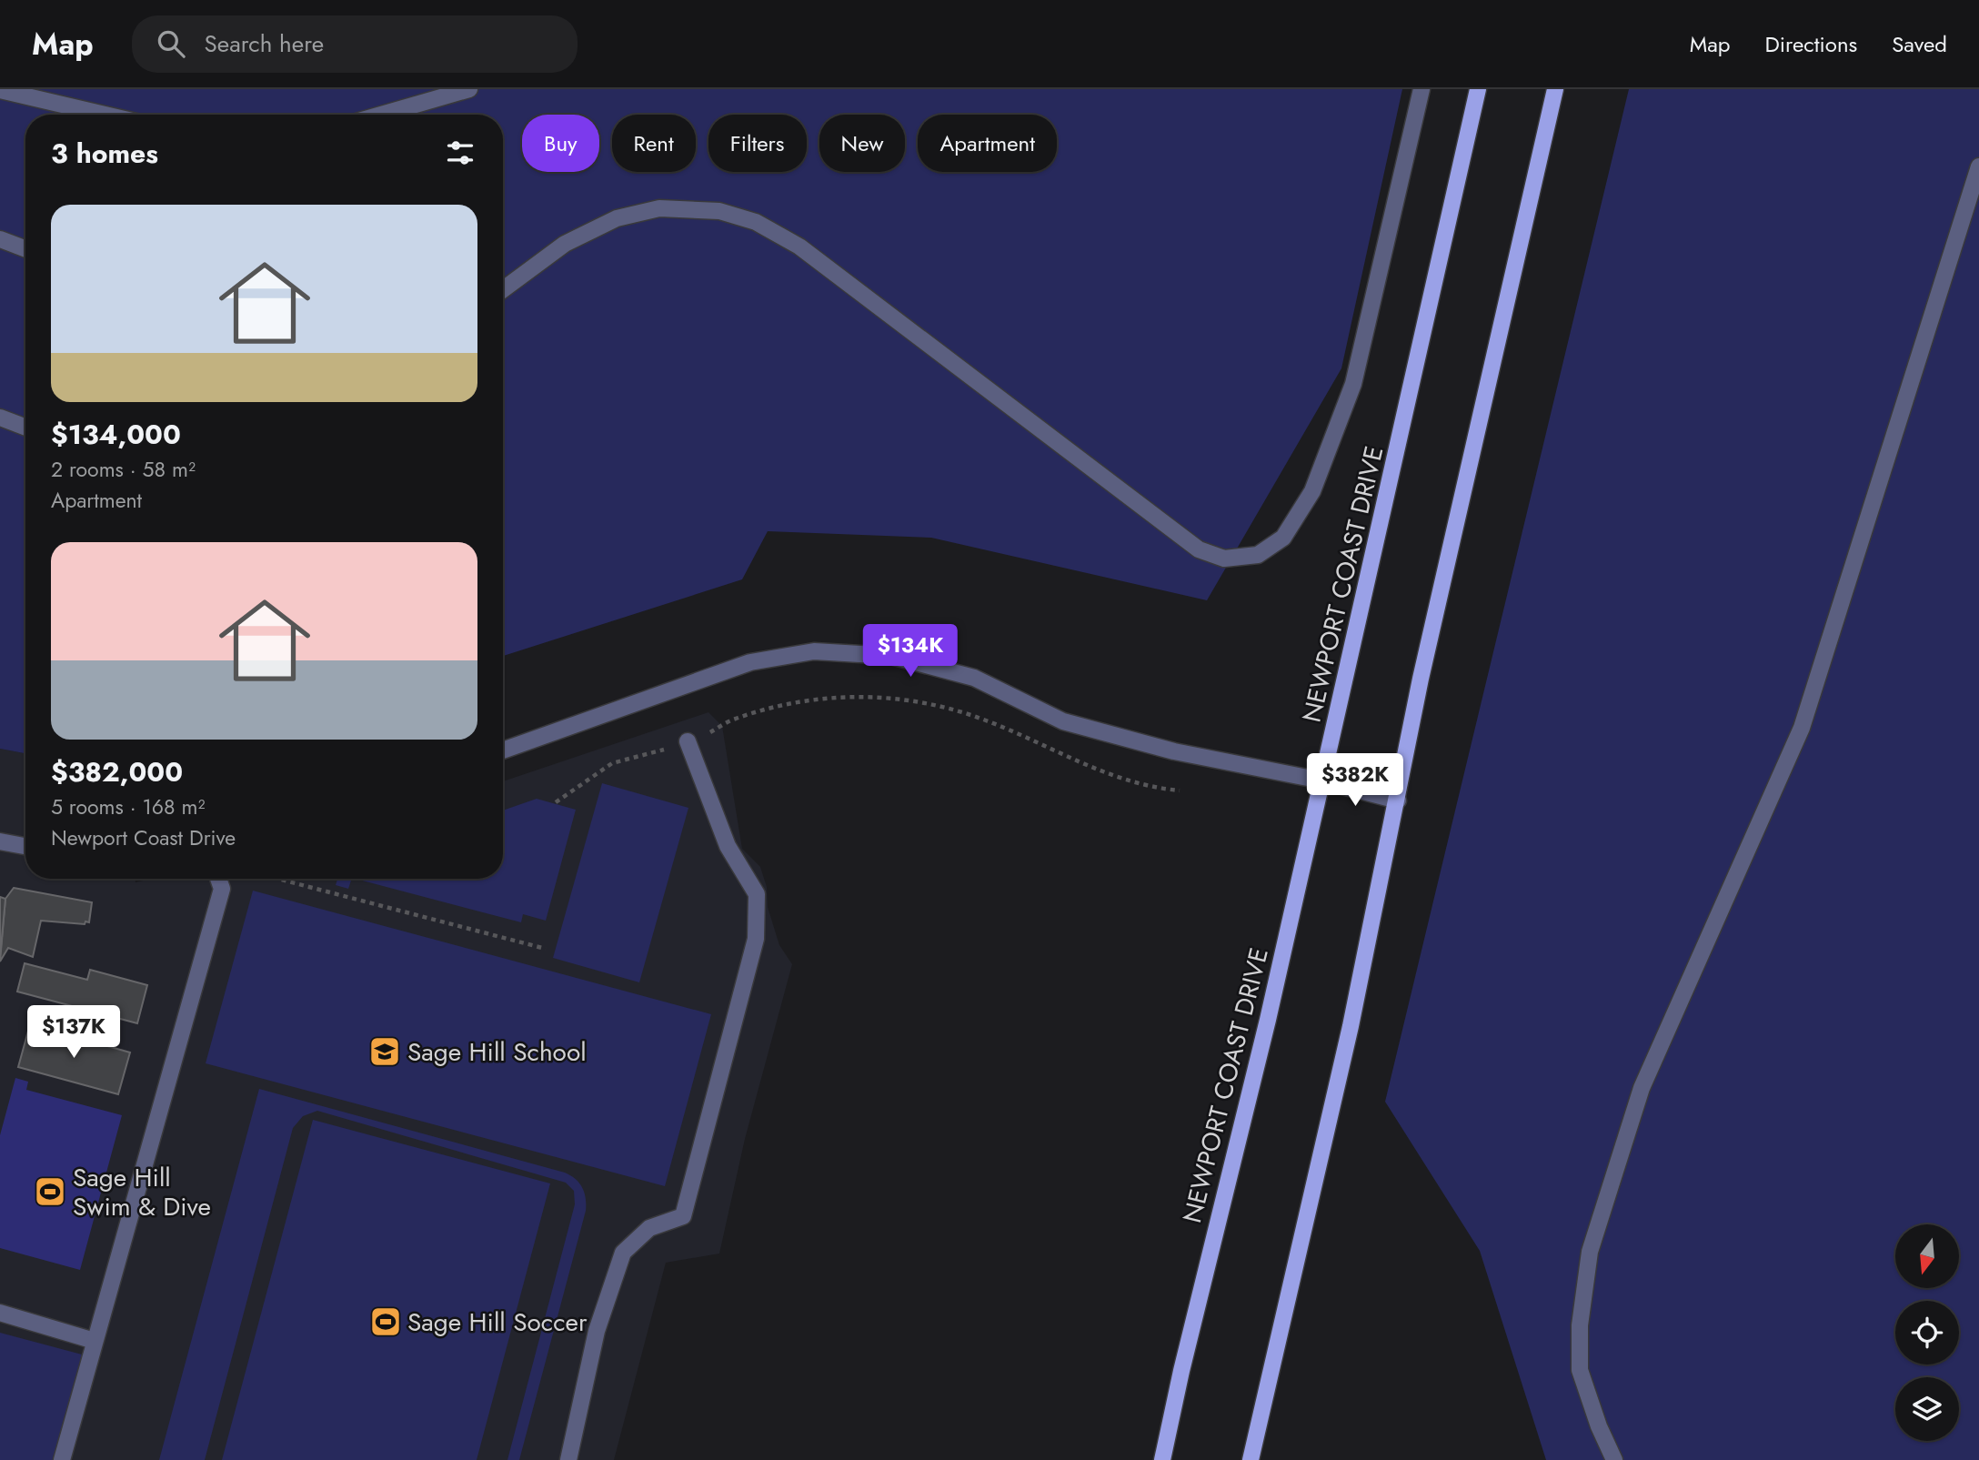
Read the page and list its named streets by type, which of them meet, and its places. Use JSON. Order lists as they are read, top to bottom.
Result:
{
  "streets": {
    "main road": ["NEWPORT COAST DRIVE"]
  },
  "places": {
    "school or university": ["Sage Hill School"],
    "sports": ["Sage Hill Swim & Dive", "Sage Hill Soccer"]
  },
  "north": "bottom",
  "page": {
    "header": "Map",
    "search": "Search here",
    "nav": ["Map", "Directions", "Saved"],
    "chip": [
      "Buy",
      "Rent",
      "Filters",
      "New",
      "Apartment"
    ],
    "heading": "3 homes",
    "list": [
      {
        "name": "$134,000",
        "note": "2 rooms · 58 m² · Apartment"
      },
      {
        "name": "$382,000",
        "note": "5 rooms · 168 m² · Newport Coast Drive"
      }
    ],
    "price": ["$134K", "$382K", "$137K"]
  }
}
